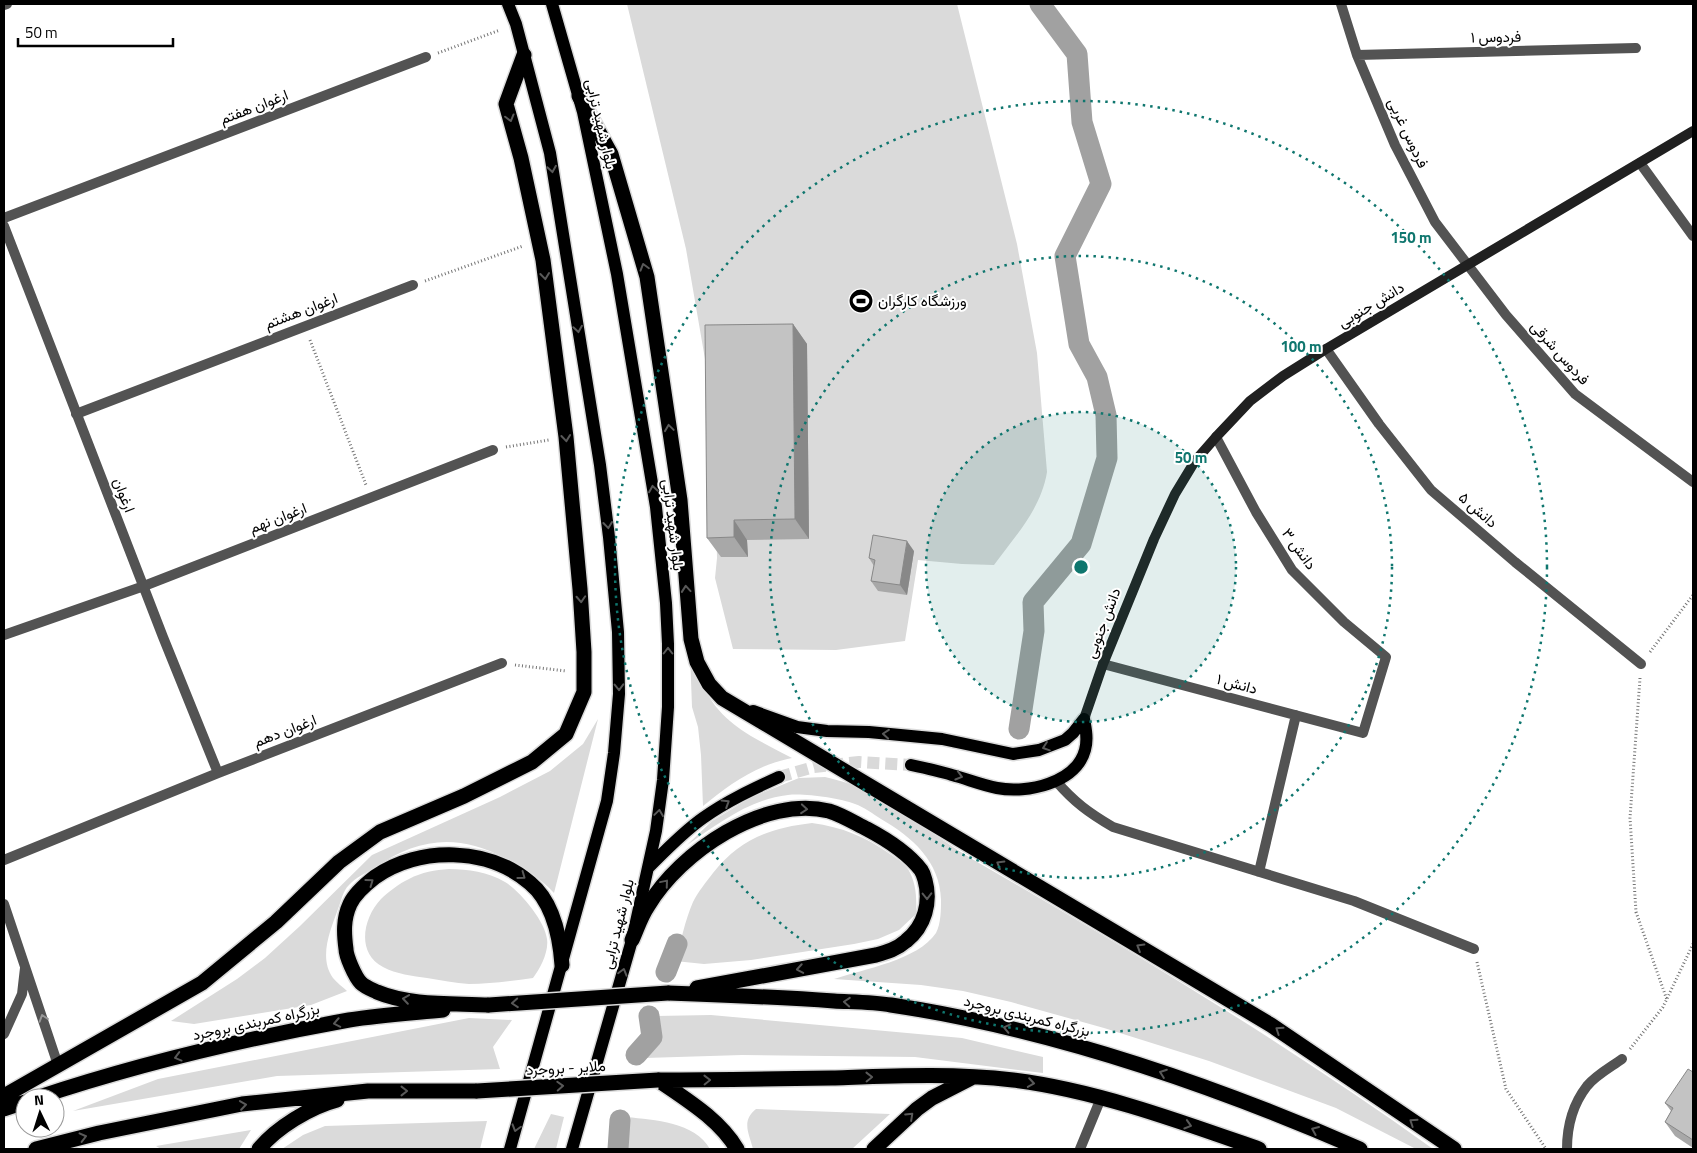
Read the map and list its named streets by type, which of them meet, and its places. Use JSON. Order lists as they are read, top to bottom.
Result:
{
  "streets": {
    "highway": ["بزرگراه کمربندی بروجرد", "ملایر - بروجرد"],
    "main road": ["بلوار شهید ترابی"],
    "street": [
      "فردوس ۱",
      "ارغوان هفتم",
      "فردوس غربی",
      "دانش جنوبی",
      "ارغوان هشتم",
      "فردوس شرقی",
      "ارغوان",
      "دانش ۵",
      "ارغوان نهم",
      "دانش ۳",
      "دانش ۱",
      "ارغوان دهم"
    ]
  },
  "crossings": [
    ["فردوس ۱", "فردوس غربی"],
    ["فردوس غربی", "دانش جنوبی"],
    ["فردوس غربی", "فردوس شرقی"],
    ["دانش جنوبی", "فردوس شرقی"],
    ["دانش جنوبی", "دانش ۵"],
    ["دانش جنوبی", "دانش ۳"],
    ["دانش جنوبی", "دانش ۱"],
    ["ارغوان هشتم", "ارغوان"],
    ["ارغوان", "ارغوان نهم"],
    ["ارغوان", "ارغوان دهم"],
    ["دانش ۳", "دانش ۱"]
  ],
  "places": {
    "sports": ["ورزشگاه کارگران"]
  },
  "scale_bar": "50 m",
  "north": "top",
  "rings": ["150 m", "100 m", "50 m"]
}
